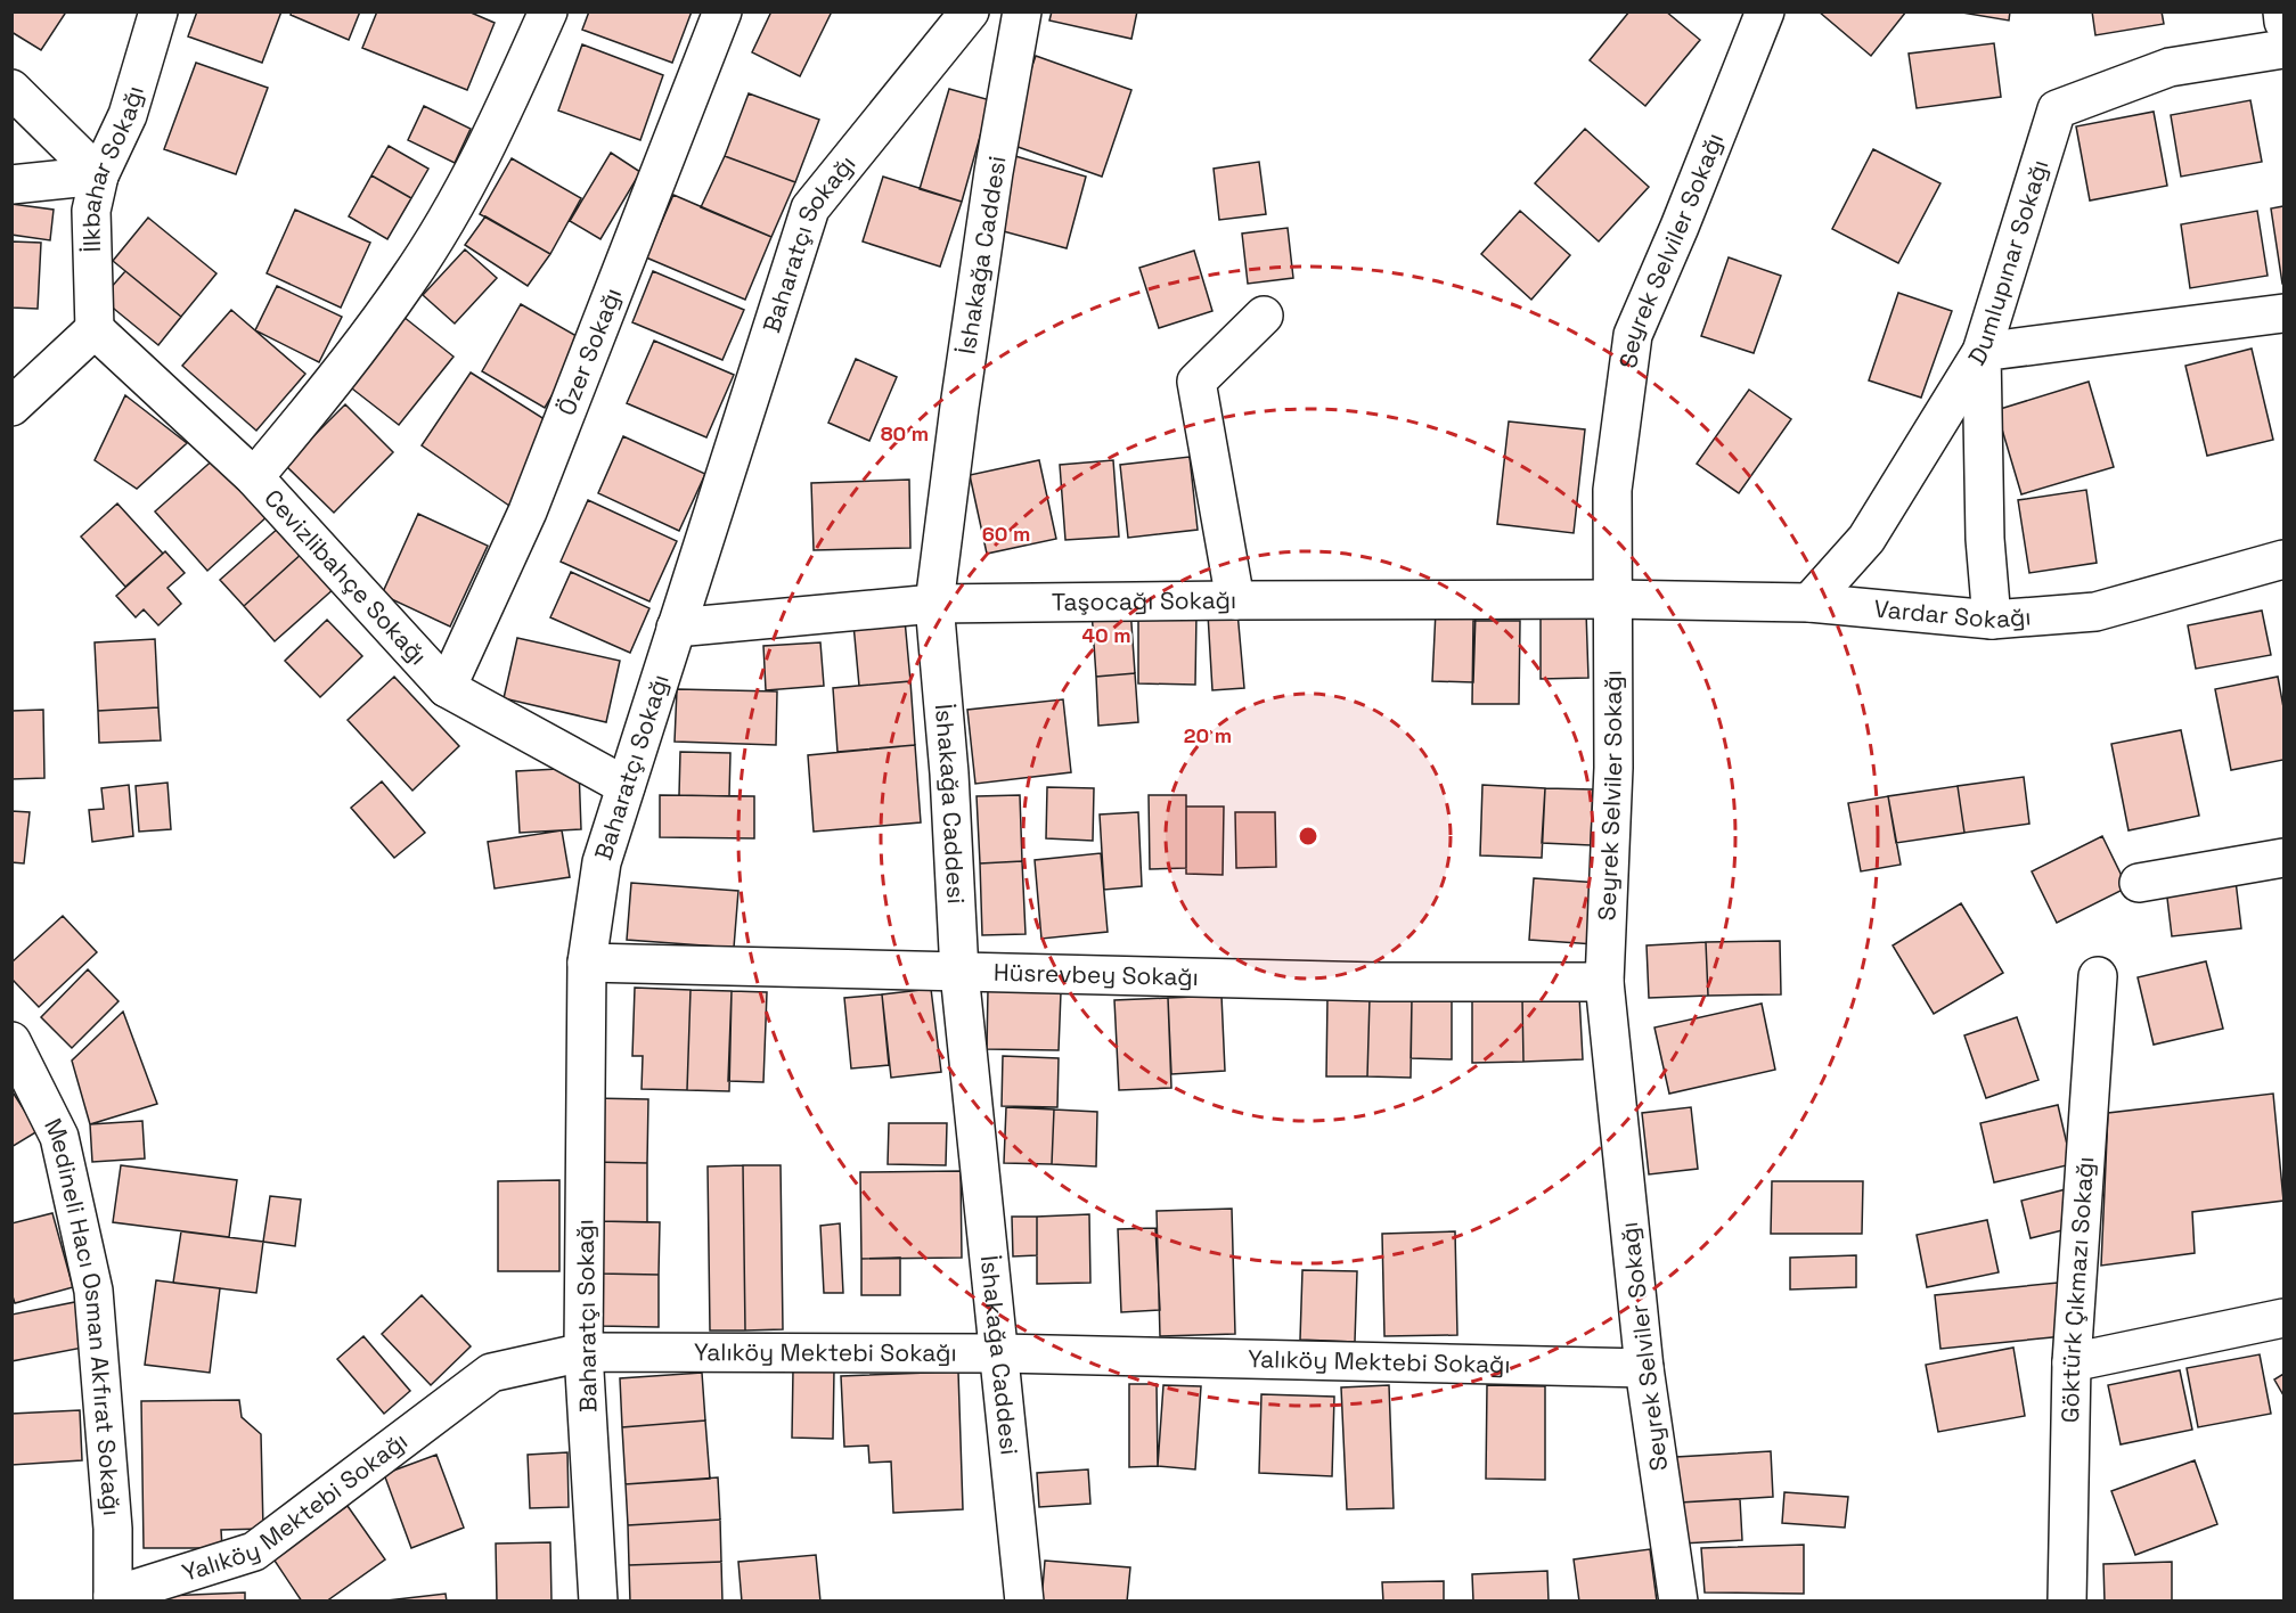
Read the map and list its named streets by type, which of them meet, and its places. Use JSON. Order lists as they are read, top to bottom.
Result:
{
  "streets": {
    "street": [
      "İlkbahar Sokağı",
      "Baharatçı Sokağı",
      "Seyrek Selviler Sokağı",
      "İshakağa Caddesi",
      "Dumlupınar Sokağı",
      "Özer Sokağı",
      "Cevizlibahçe Sokağı",
      "Taşocağı Sokağı",
      "Vardar Sokağı",
      "Hüsrevbey Sokağı",
      "Göktürk Çıkmazı Sokağı",
      "Medineli Hacı Osman Akfırat Sokağı",
      "Yalıköy Mektebi Sokağı"
    ]
  },
  "crossings": [
    ["İlkbahar Sokağı", "Cevizlibahçe Sokağı"],
    ["Baharatçı Sokağı", "Cevizlibahçe Sokağı"],
    ["Baharatçı Sokağı", "Taşocağı Sokağı"],
    ["Baharatçı Sokağı", "Hüsrevbey Sokağı"],
    ["Baharatçı Sokağı", "Yalıköy Mektebi Sokağı"],
    ["Seyrek Selviler Sokağı", "Taşocağı Sokağı"],
    ["Seyrek Selviler Sokağı", "Vardar Sokağı"],
    ["Seyrek Selviler Sokağı", "Hüsrevbey Sokağı"],
    ["Seyrek Selviler Sokağı", "Yalıköy Mektebi Sokağı"],
    ["İshakağa Caddesi", "Taşocağı Sokağı"],
    ["İshakağa Caddesi", "Hüsrevbey Sokağı"],
    ["İshakağa Caddesi", "Yalıköy Mektebi Sokağı"],
    ["Dumlupınar Sokağı", "Vardar Sokağı"],
    ["Özer Sokağı", "Cevizlibahçe Sokağı"],
    ["Taşocağı Sokağı", "Vardar Sokağı"],
    ["Medineli Hacı Osman Akfırat Sokağı", "Yalıköy Mektebi Sokağı"]
  ],
  "rings": [
    "80 m",
    "60 m",
    "40 m",
    "20 m"
  ]
}
